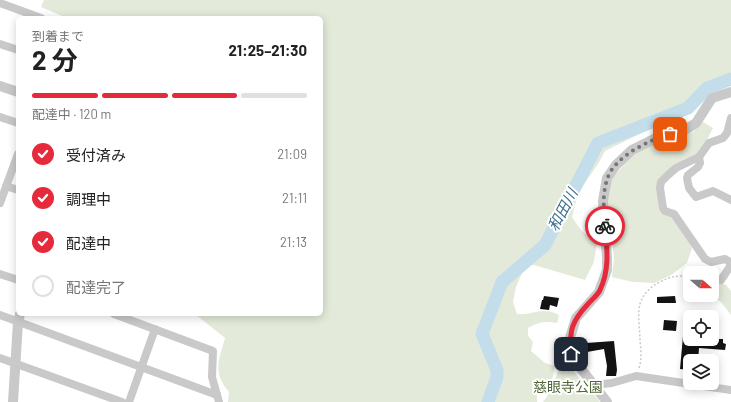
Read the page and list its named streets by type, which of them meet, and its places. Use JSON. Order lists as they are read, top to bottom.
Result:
{
  "water": ["和田川"],
  "parks": ["慈眼寺公園"],
  "north": "right",
  "page": {
    "heading": ["2 分", "到着まで", "21:25–21:30"],
    "bar": "配達中 · 120 m",
    "list": [
      ["受付済み", "21:09"],
      ["調理中", "21:11"],
      ["配達中", "21:13"],
      "配達完了"
    ]
  }
}
